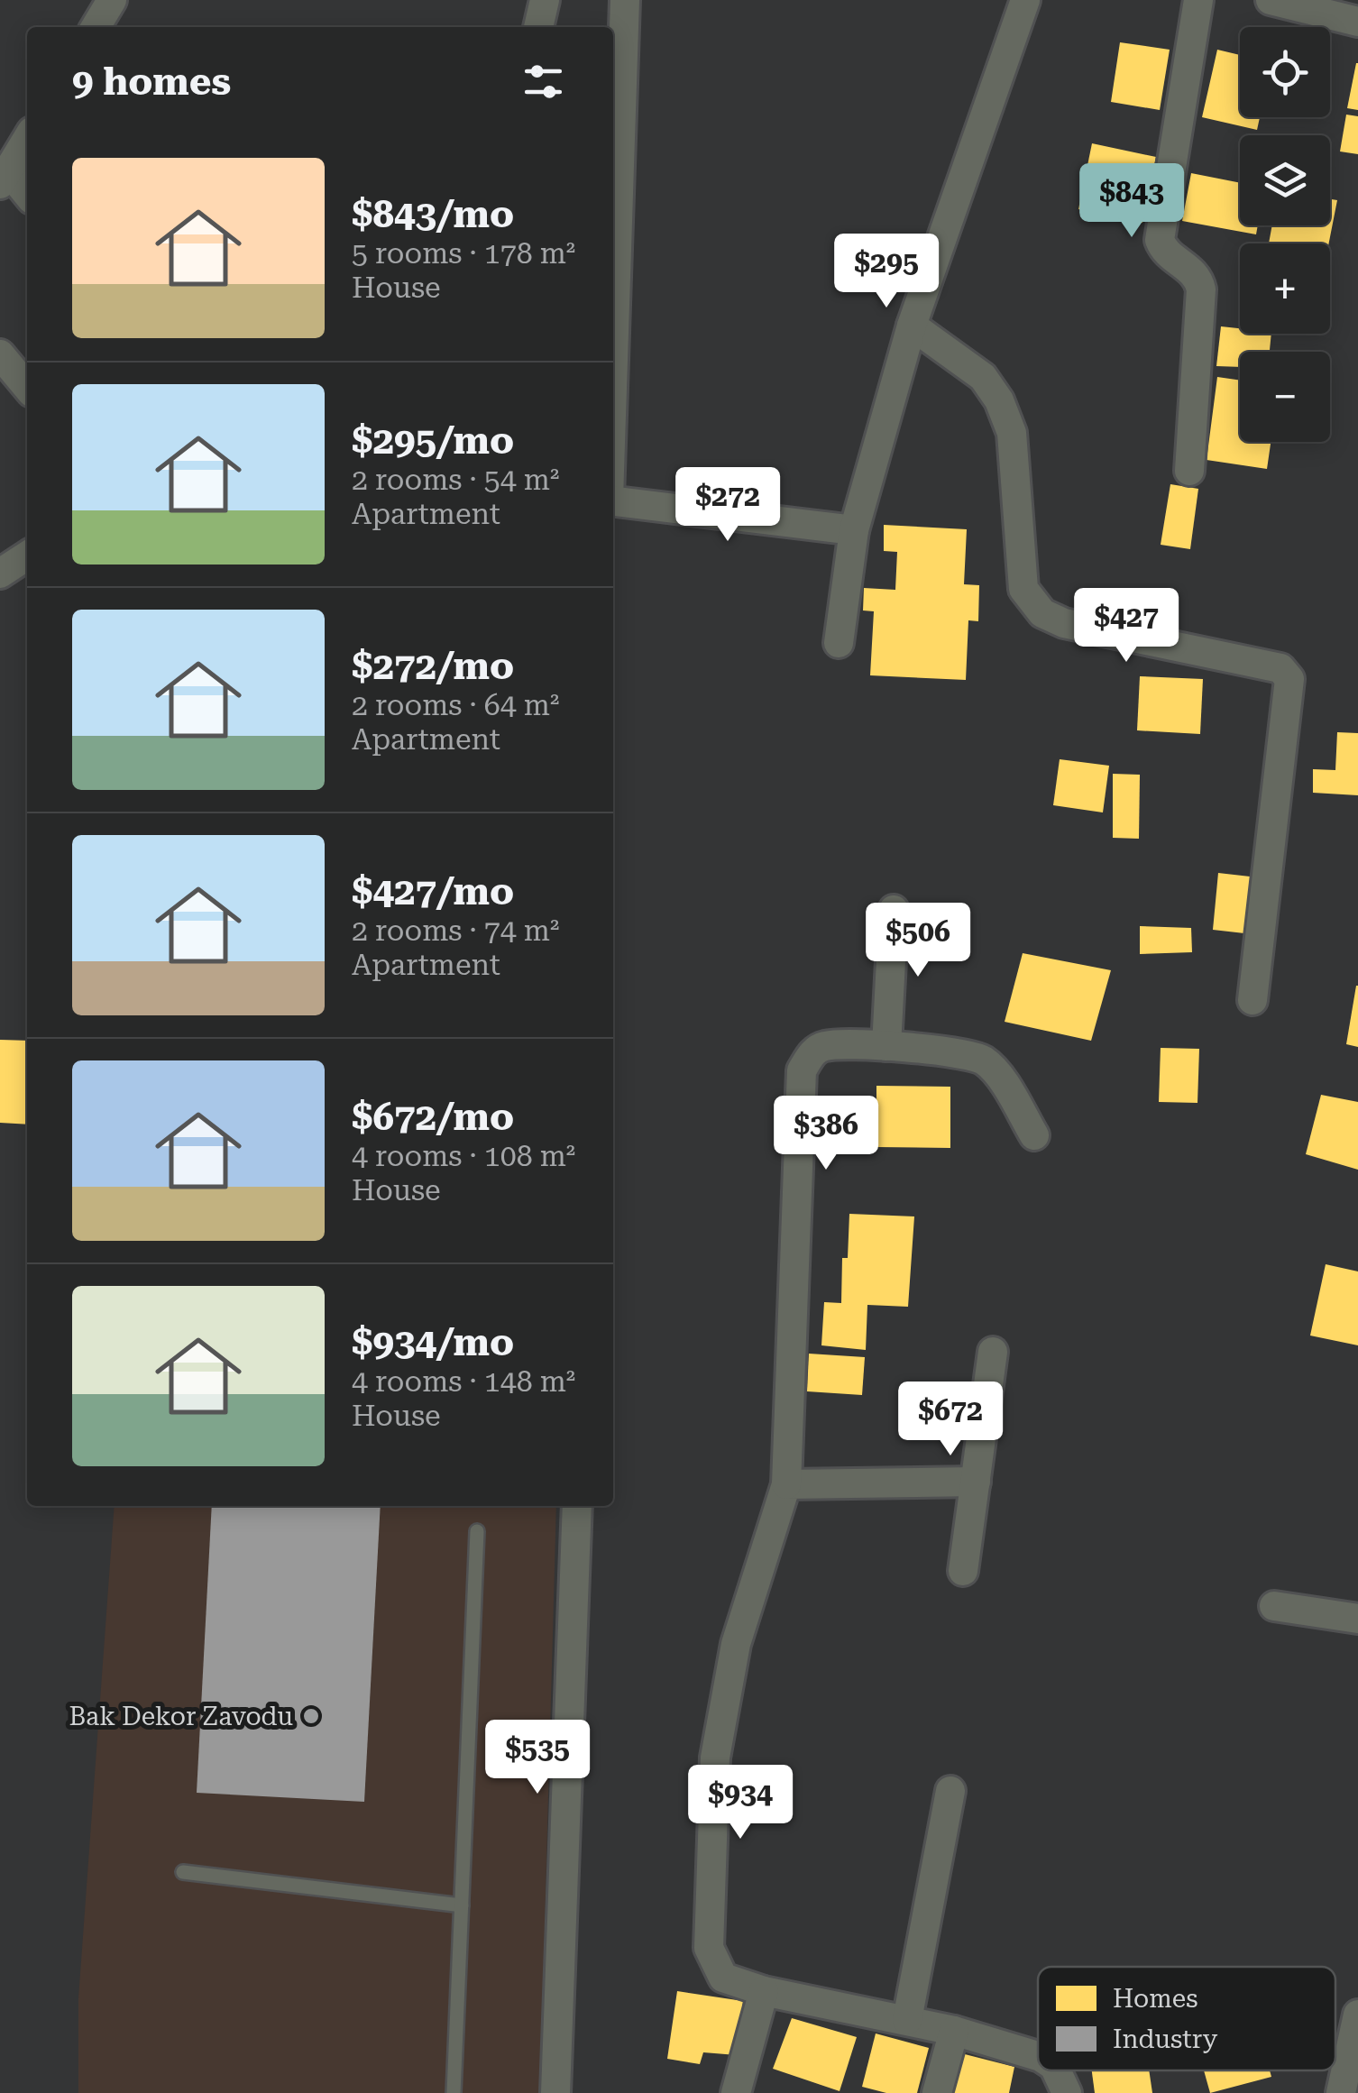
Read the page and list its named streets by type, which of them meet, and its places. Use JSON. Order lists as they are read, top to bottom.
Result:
{
  "places": ["Bak Dekor Zavodu"],
  "legend": ["Homes", "Industry"],
  "page": {
    "map_buttons": ["+", "−"],
    "heading": "9 homes",
    "list": [
      {
        "name": "$843/mo",
        "note": "5 rooms · 178 m² · House"
      },
      {
        "name": "$295/mo",
        "note": "2 rooms · 54 m² · Apartment"
      },
      {
        "name": "$272/mo",
        "note": "2 rooms · 64 m² · Apartment"
      },
      {
        "name": "$427/mo",
        "note": "2 rooms · 74 m² · Apartment"
      },
      {
        "name": "$672/mo",
        "note": "4 rooms · 108 m² · House"
      },
      {
        "name": "$934/mo",
        "note": "4 rooms · 148 m² · House"
      }
    ],
    "price": [
      "$843",
      "$295",
      "$272",
      "$427",
      "$506",
      "$386",
      "$672",
      "$535",
      "$934"
    ]
  }
}
